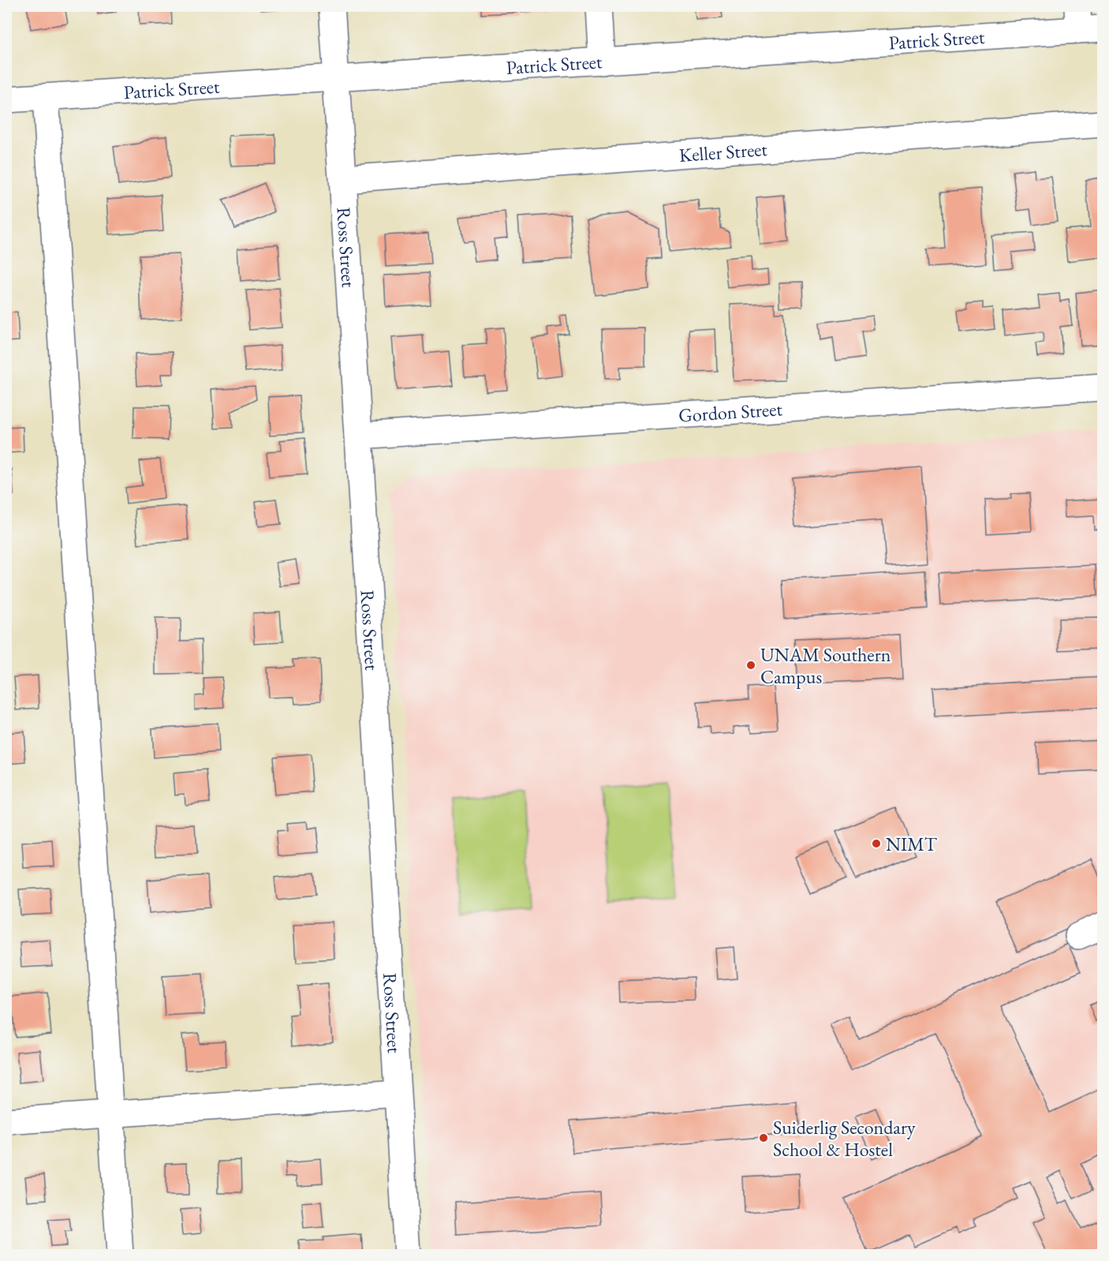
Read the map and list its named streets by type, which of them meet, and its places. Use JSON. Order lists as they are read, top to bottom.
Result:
{
  "streets": {
    "street": [
      "Patrick Street",
      "Keller Street",
      "Ross Street",
      "Gordon Street"
    ]
  },
  "crossings": [
    ["Patrick Street", "Ross Street"],
    ["Keller Street", "Ross Street"],
    ["Ross Street", "Gordon Street"]
  ],
  "places": ["UNAM Southern Campus", "NIMT", "Suiderlig Secondary School & Hostel"]
}
